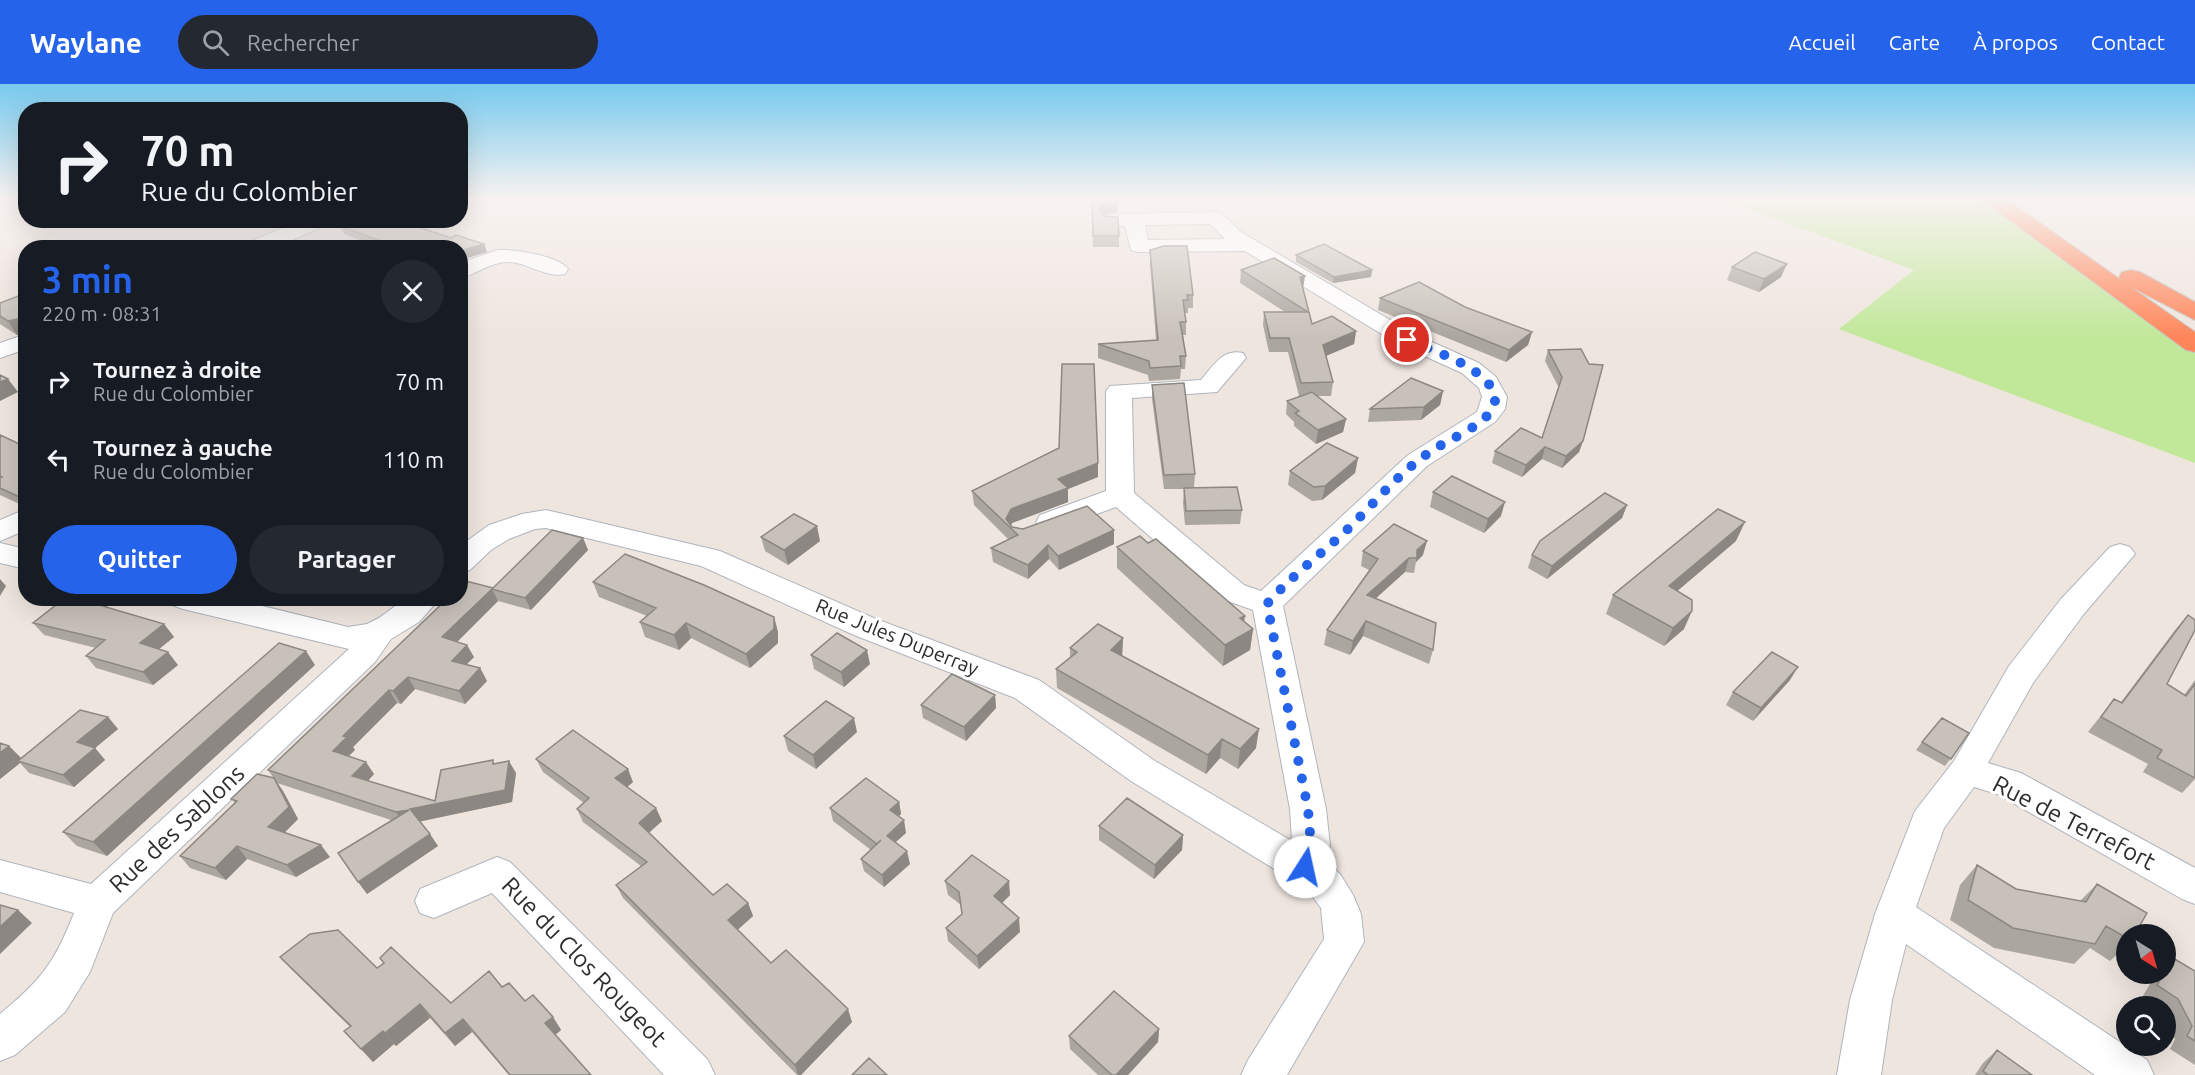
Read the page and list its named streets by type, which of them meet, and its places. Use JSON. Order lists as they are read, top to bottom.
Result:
{
  "streets": {
    "street": [
      "Rue Jules Duperray",
      "Rue de Terrefort",
      "Rue des Sablons",
      "Rue du Clos Rougeot"
    ]
  },
  "north": "bottom right",
  "page": {
    "header": "Waylane",
    "search": "Rechercher",
    "nav": [
      "Accueil",
      "Carte",
      "À propos",
      "Contact"
    ],
    "turn": ["70 m", "Rue du Colombier"],
    "heading": ["3 min", "220 m · 08:31"],
    "list": [
      {
        "name": "Tournez à droite",
        "note": "Rue du Colombier",
        "value": "70 m"
      },
      {
        "name": "Tournez à gauche",
        "note": "Rue du Colombier",
        "value": "110 m"
      }
    ],
    "buttons": ["Quitter", "Partager"]
  }
}
